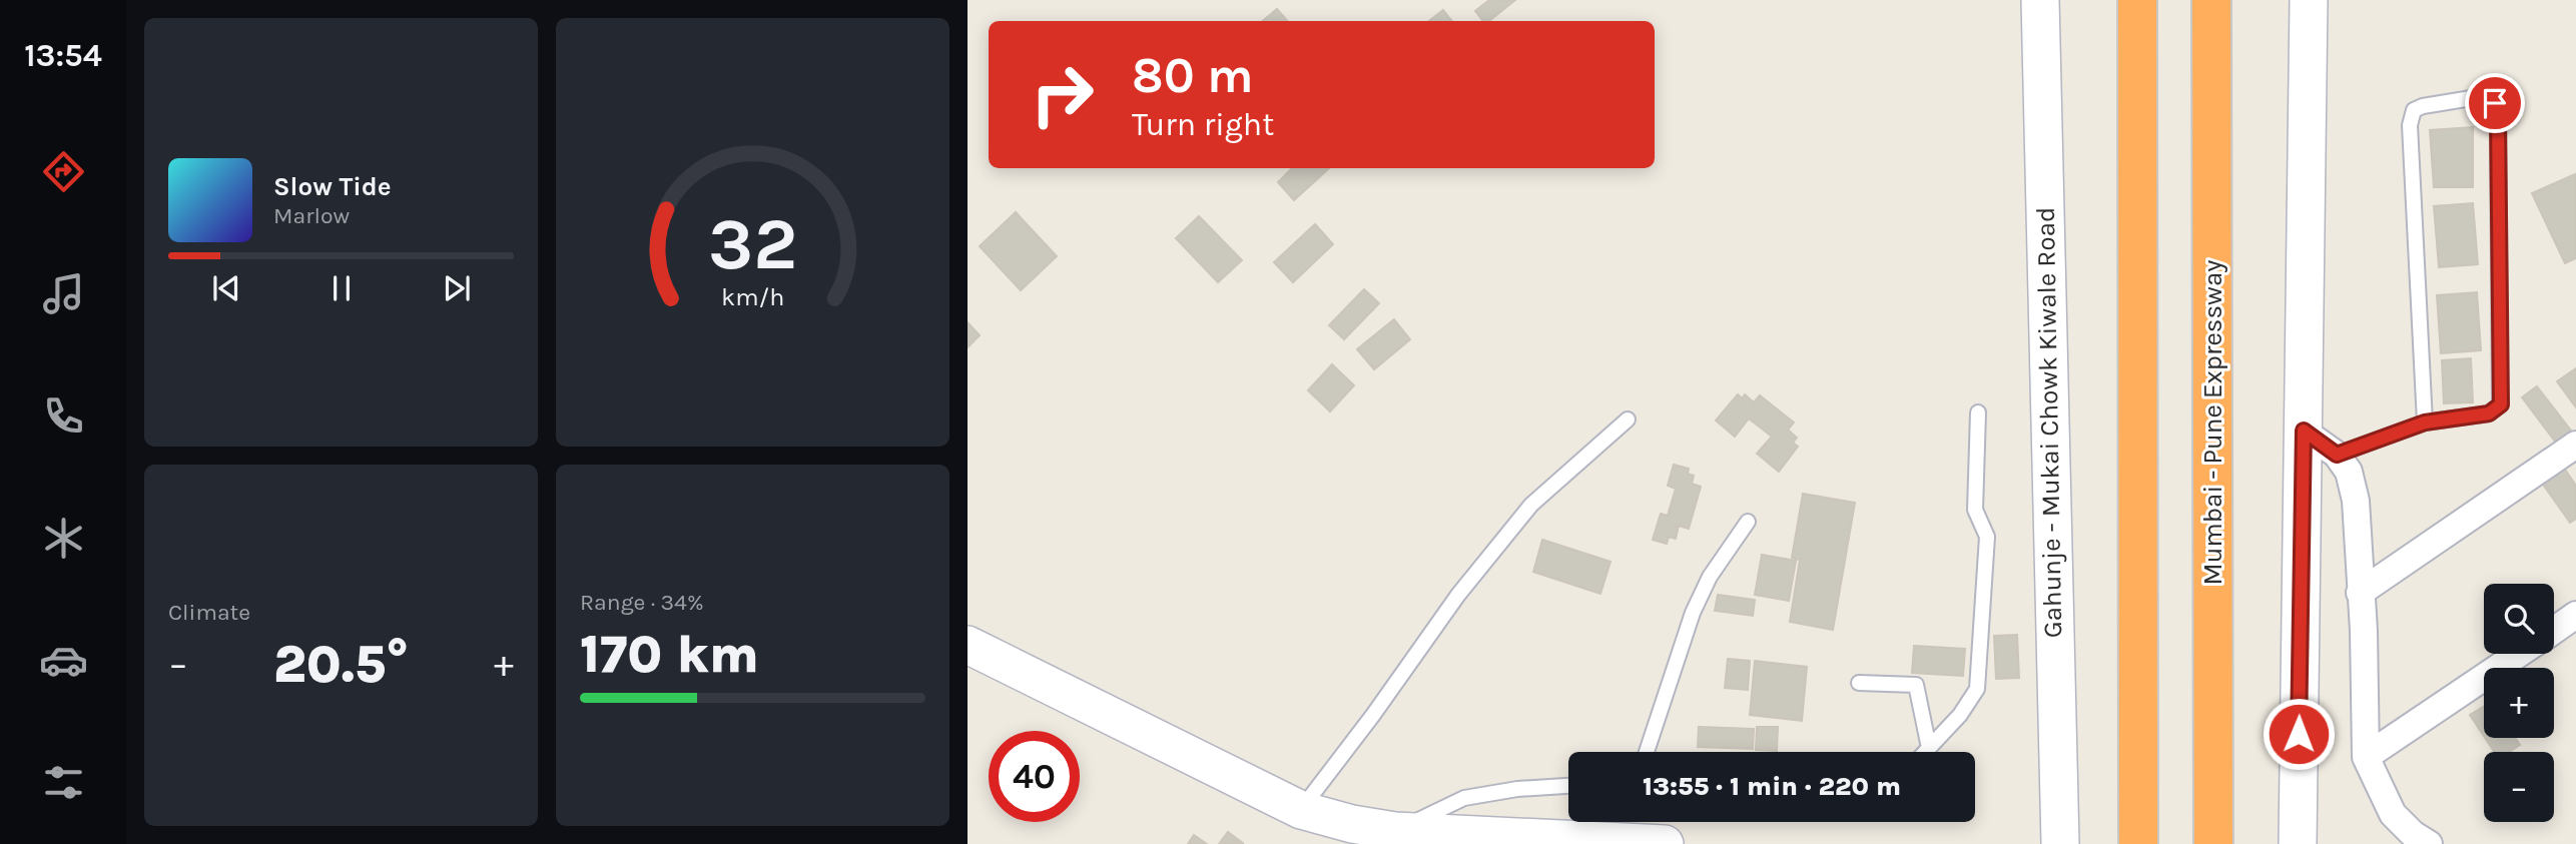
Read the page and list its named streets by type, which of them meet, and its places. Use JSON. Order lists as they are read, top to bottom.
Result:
{
  "streets": {
    "highway": ["Mumbai - Pune Expressway"],
    "street": ["Gahunje - Mukai Chowk Kiwale Road"]
  },
  "page": {
    "tabs": "13:54",
    "turn": ["80 m", "Turn right"],
    "song": ["Slow Tide", "Marlow"],
    "tile": [
      "Climate",
      ["Range · 34%", "170 km"]
    ],
    "map_buttons": ["+", "−"],
    "heat": ["−", "20.5°", "+"],
    "limit": "40",
    "trip": "13:55 · 1 min · 220 m",
    "gauge": ["32", "km/h"]
  }
}
